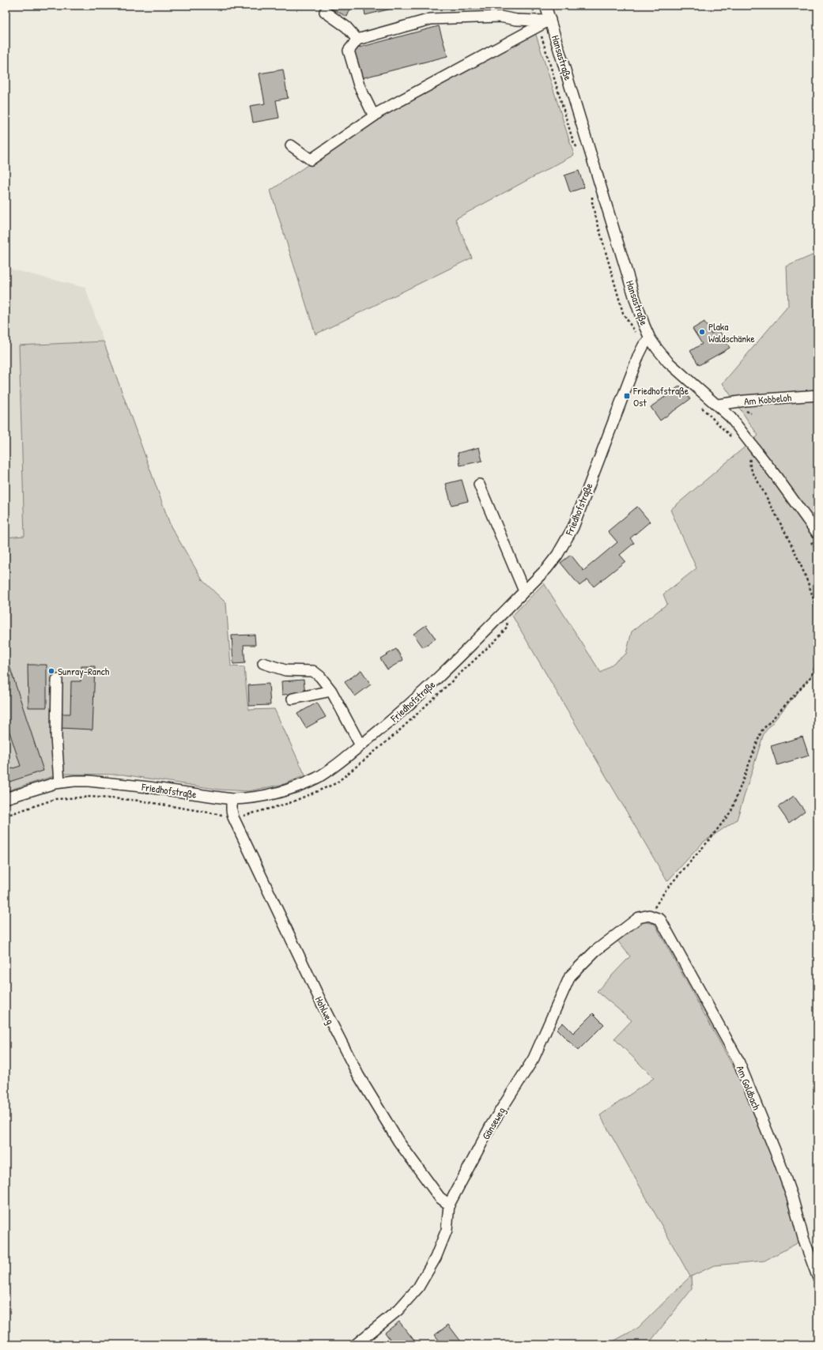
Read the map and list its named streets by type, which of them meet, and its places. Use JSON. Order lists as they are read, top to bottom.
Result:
{
  "streets": {
    "street": [
      "Hansastraße",
      "Am Kobbeloh",
      "Friedhofstraße",
      "Hohlweg",
      "Am Goldbach",
      "Gänseweg"
    ]
  },
  "crossings": [
    ["Hansastraße", "Am Kobbeloh"],
    ["Hansastraße", "Friedhofstraße"],
    ["Friedhofstraße", "Hohlweg"],
    ["Hohlweg", "Gänseweg"],
    ["Am Goldbach", "Gänseweg"]
  ],
  "places": {
    "other": ["Plaka Waldschänke", "Sunray-Ranch"],
    "transit": ["Friedhofstraße Ost"]
  }
}
